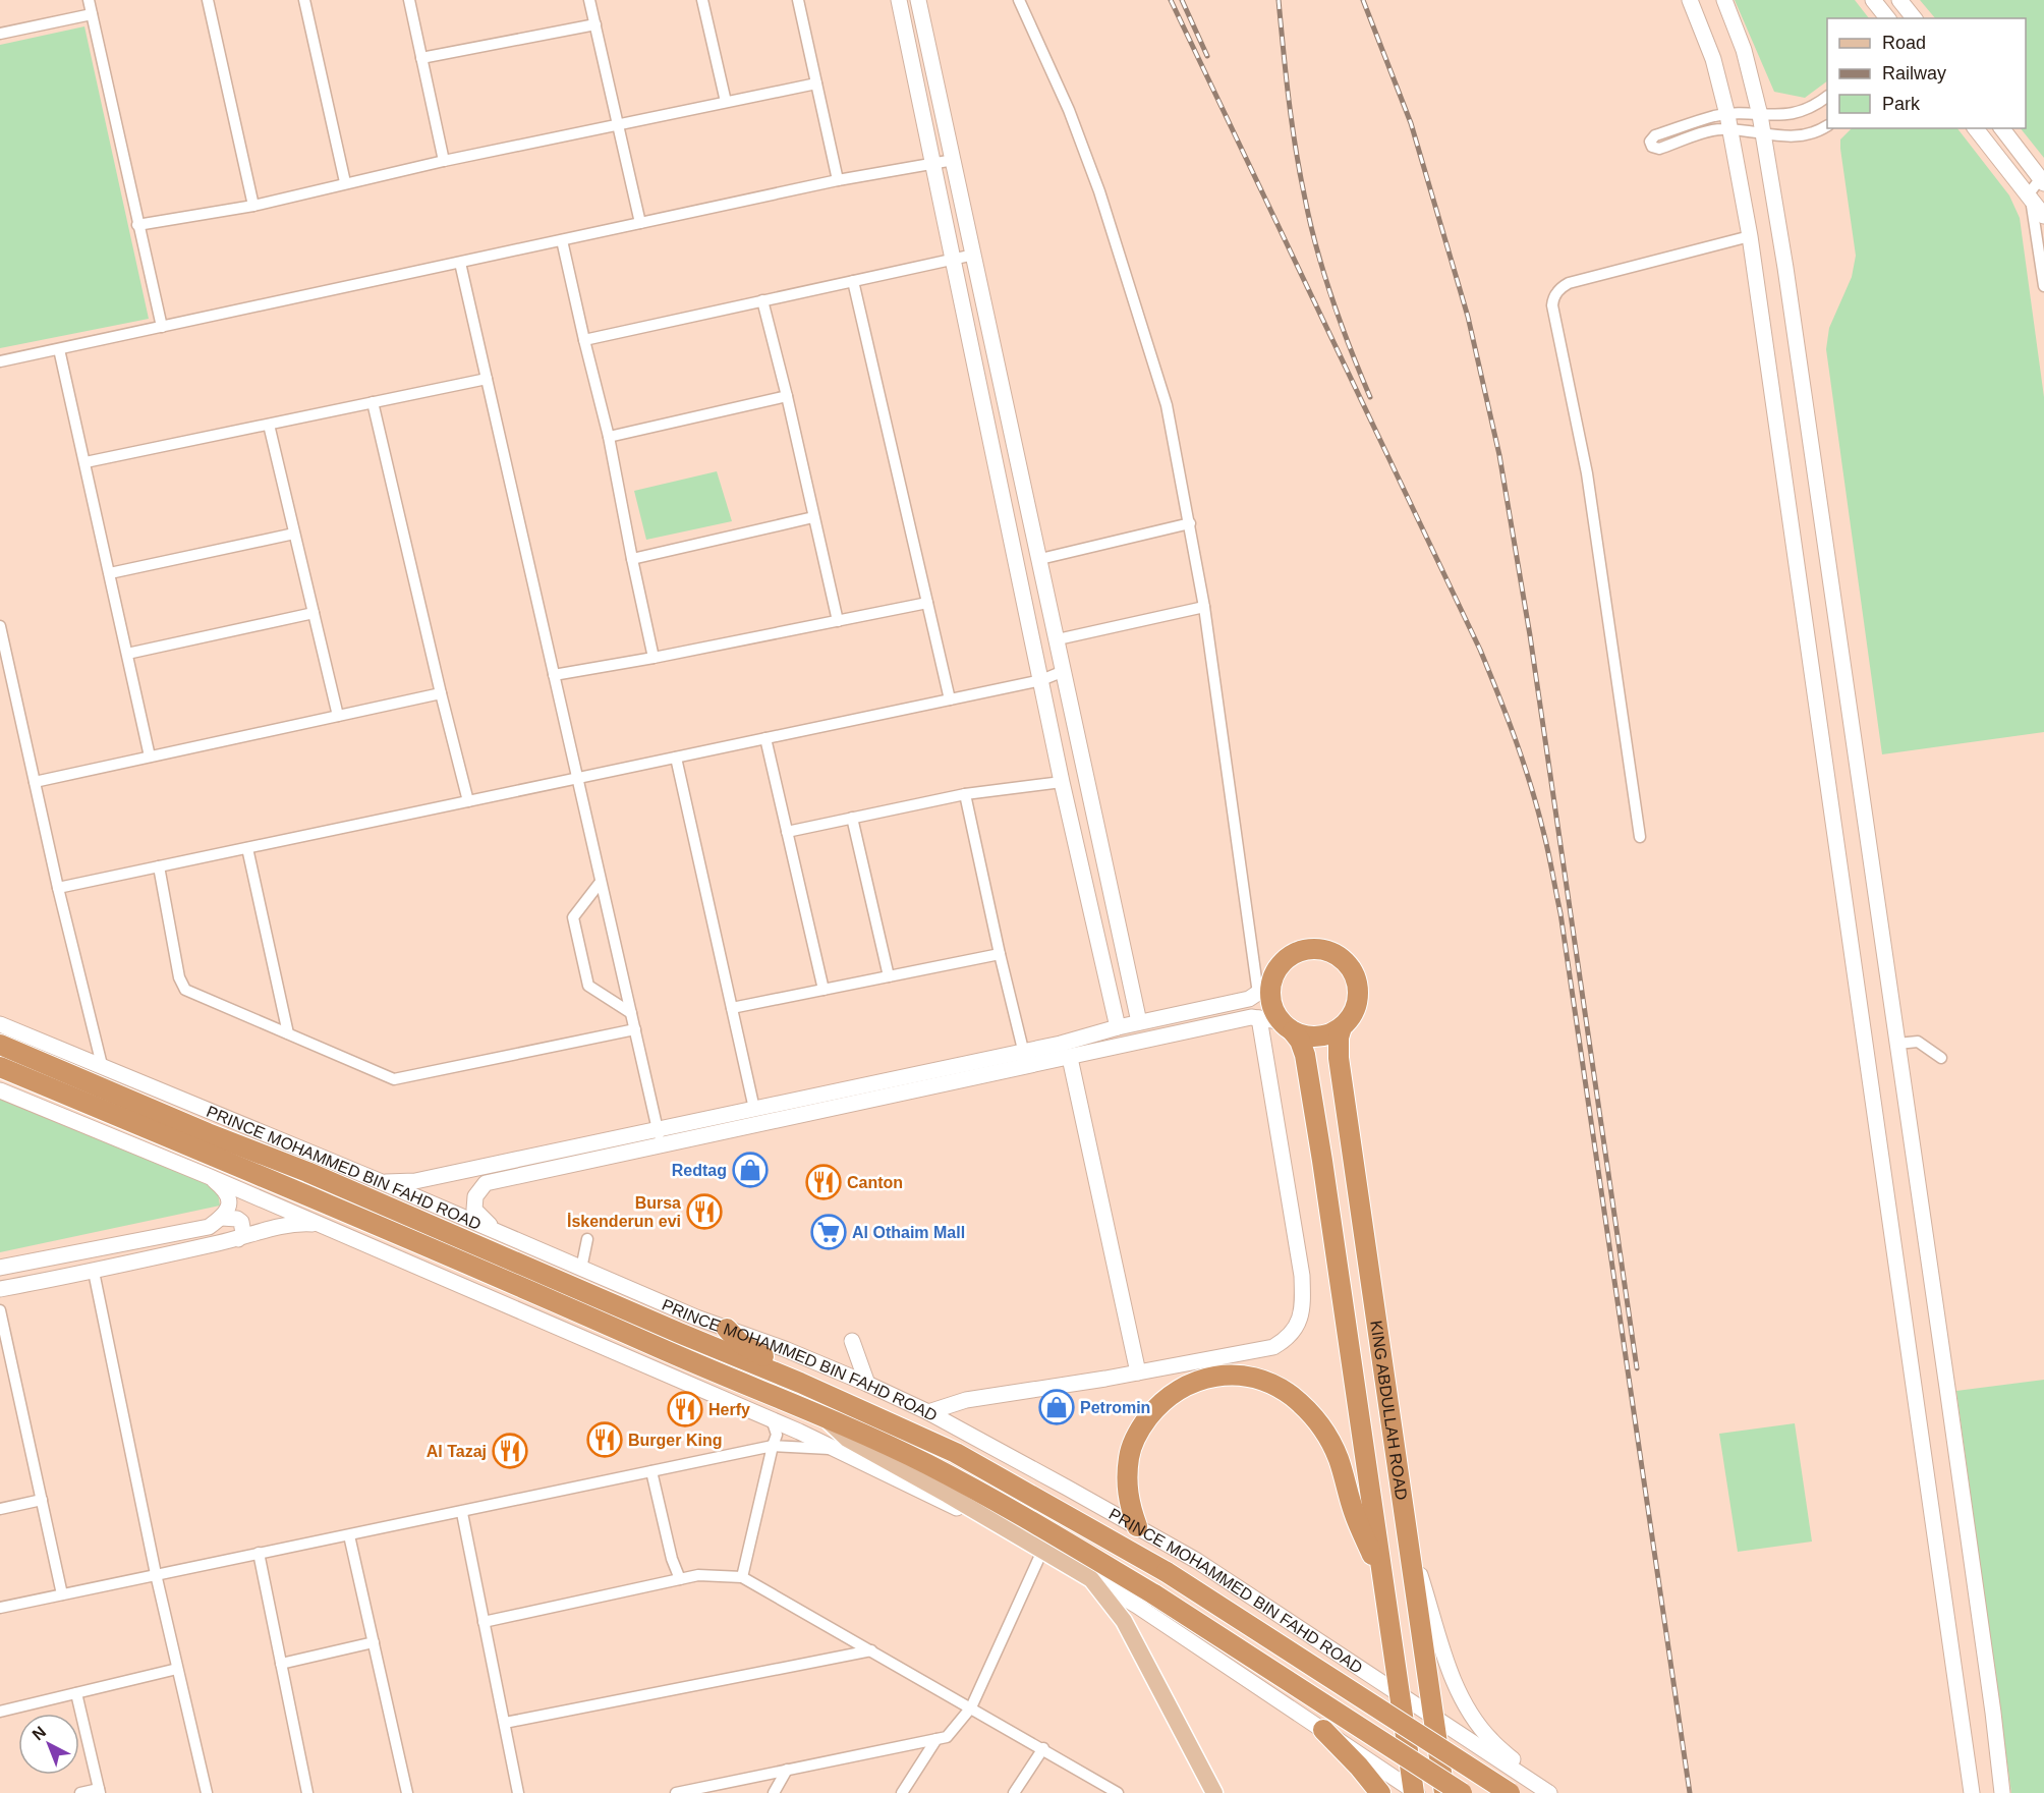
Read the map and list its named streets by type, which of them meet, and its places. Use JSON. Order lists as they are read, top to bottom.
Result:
{
  "streets": {
    "highway": ["PRINCE MOHAMMED BIN FAHD ROAD", "KING ABDULLAH ROAD"]
  },
  "crossings": [
    ["PRINCE MOHAMMED BIN FAHD ROAD", "KING ABDULLAH ROAD"]
  ],
  "places": {
    "shop": ["Redtag", "Petromin"],
    "restaurant": [
      "Canton",
      "Bursa İskenderun evi",
      "Herfy",
      "Burger King",
      "Al Tazaj"
    ],
    "supermarket": ["Al Othaim Mall"]
  },
  "legend": ["Road", "Railway", "Park"],
  "north": "top left"
}
